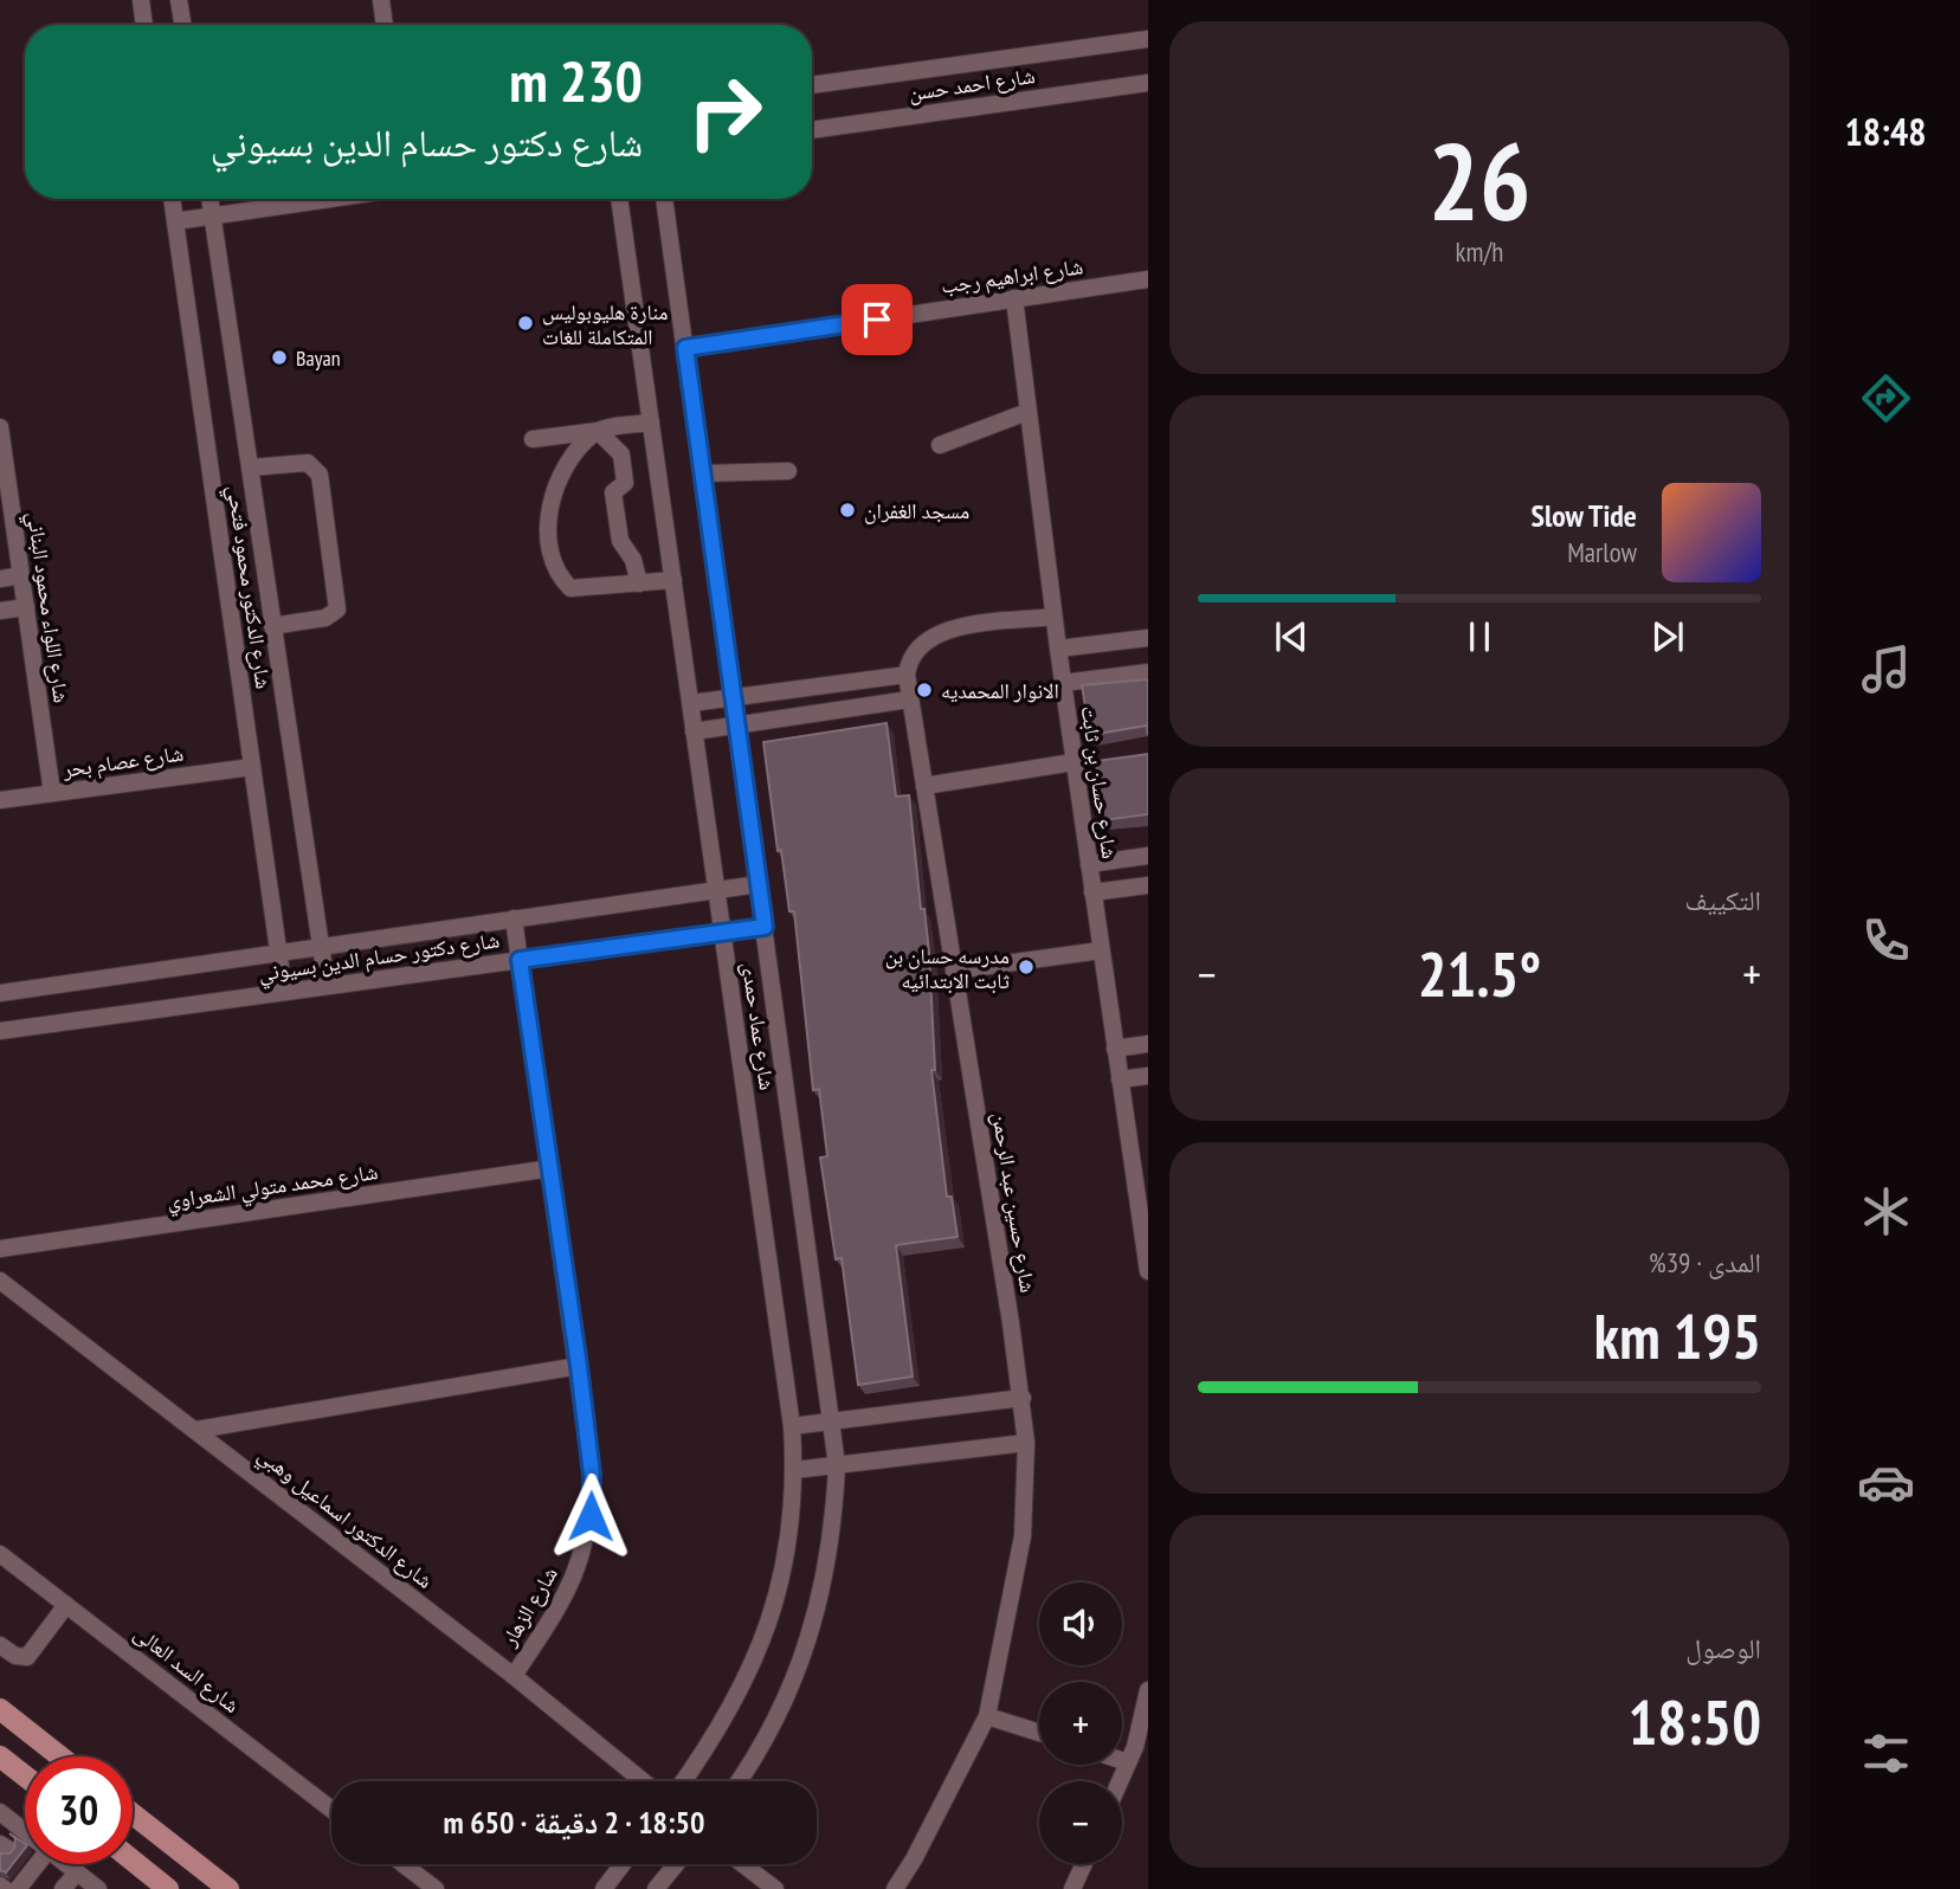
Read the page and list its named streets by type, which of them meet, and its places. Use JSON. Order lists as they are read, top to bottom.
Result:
{
  "streets": {
    "street": [
      "شارع احمد حسن",
      "شارع ابراهيم رجب",
      "شارع الدكتور محمود فتحي",
      "شارع اللواء محمود البناني",
      "شارع عصام بحر",
      "شارع حسان بن ثابت",
      "شارع دكتور حسام الدين بسيوني",
      "شارع عماد حمدى",
      "شارع محمد متولي الشعراوي",
      "شارع حسين عبد الرحمن",
      "شارع الدكتور اسماعيل وهبي",
      "شارع الزهار",
      "شارع السد العالى"
    ]
  },
  "crossings": [
    ["شارع ابراهيم رجب", "شارع حسان بن ثابت"],
    ["شارع ابراهيم رجب", "شارع عماد حمدى"],
    ["شارع الدكتور محمود فتحي", "شارع عصام بحر"],
    ["شارع الدكتور محمود فتحي", "شارع دكتور حسام الدين بسيوني"],
    ["شارع اللواء محمود البناني", "شارع عصام بحر"],
    ["شارع دكتور حسام الدين بسيوني", "شارع عماد حمدى"],
    ["شارع دكتور حسام الدين بسيوني", "شارع الزهار"],
    ["شارع محمد متولي الشعراوي", "شارع الزهار"],
    ["شارع الدكتور اسماعيل وهبي", "شارع الزهار"]
  ],
  "places": [
    "منارة هليوبوليس المتكاملة للغات",
    "Bayan",
    "مسجد الغفران",
    "الانوار المحمديه",
    "مدرسه حسان بن ثابت الابتدائيه"
  ],
  "page": {
    "tabs": "18:48",
    "tile": [
      ["26", "km/h"],
      "التكييف",
      ["المدى · 39%", "195 km"],
      ["الوصول", "18:50"]
    ],
    "turn": ["230 m", "شارع دكتور حسام الدين بسيوني"],
    "song": ["Slow Tide", "Marlow"],
    "heat": ["−", "21.5°", "+"],
    "map_buttons": ["+", "−"],
    "limit": "30",
    "trip": "18:50 · 2 دقيقة · 650 m"
  }
}
